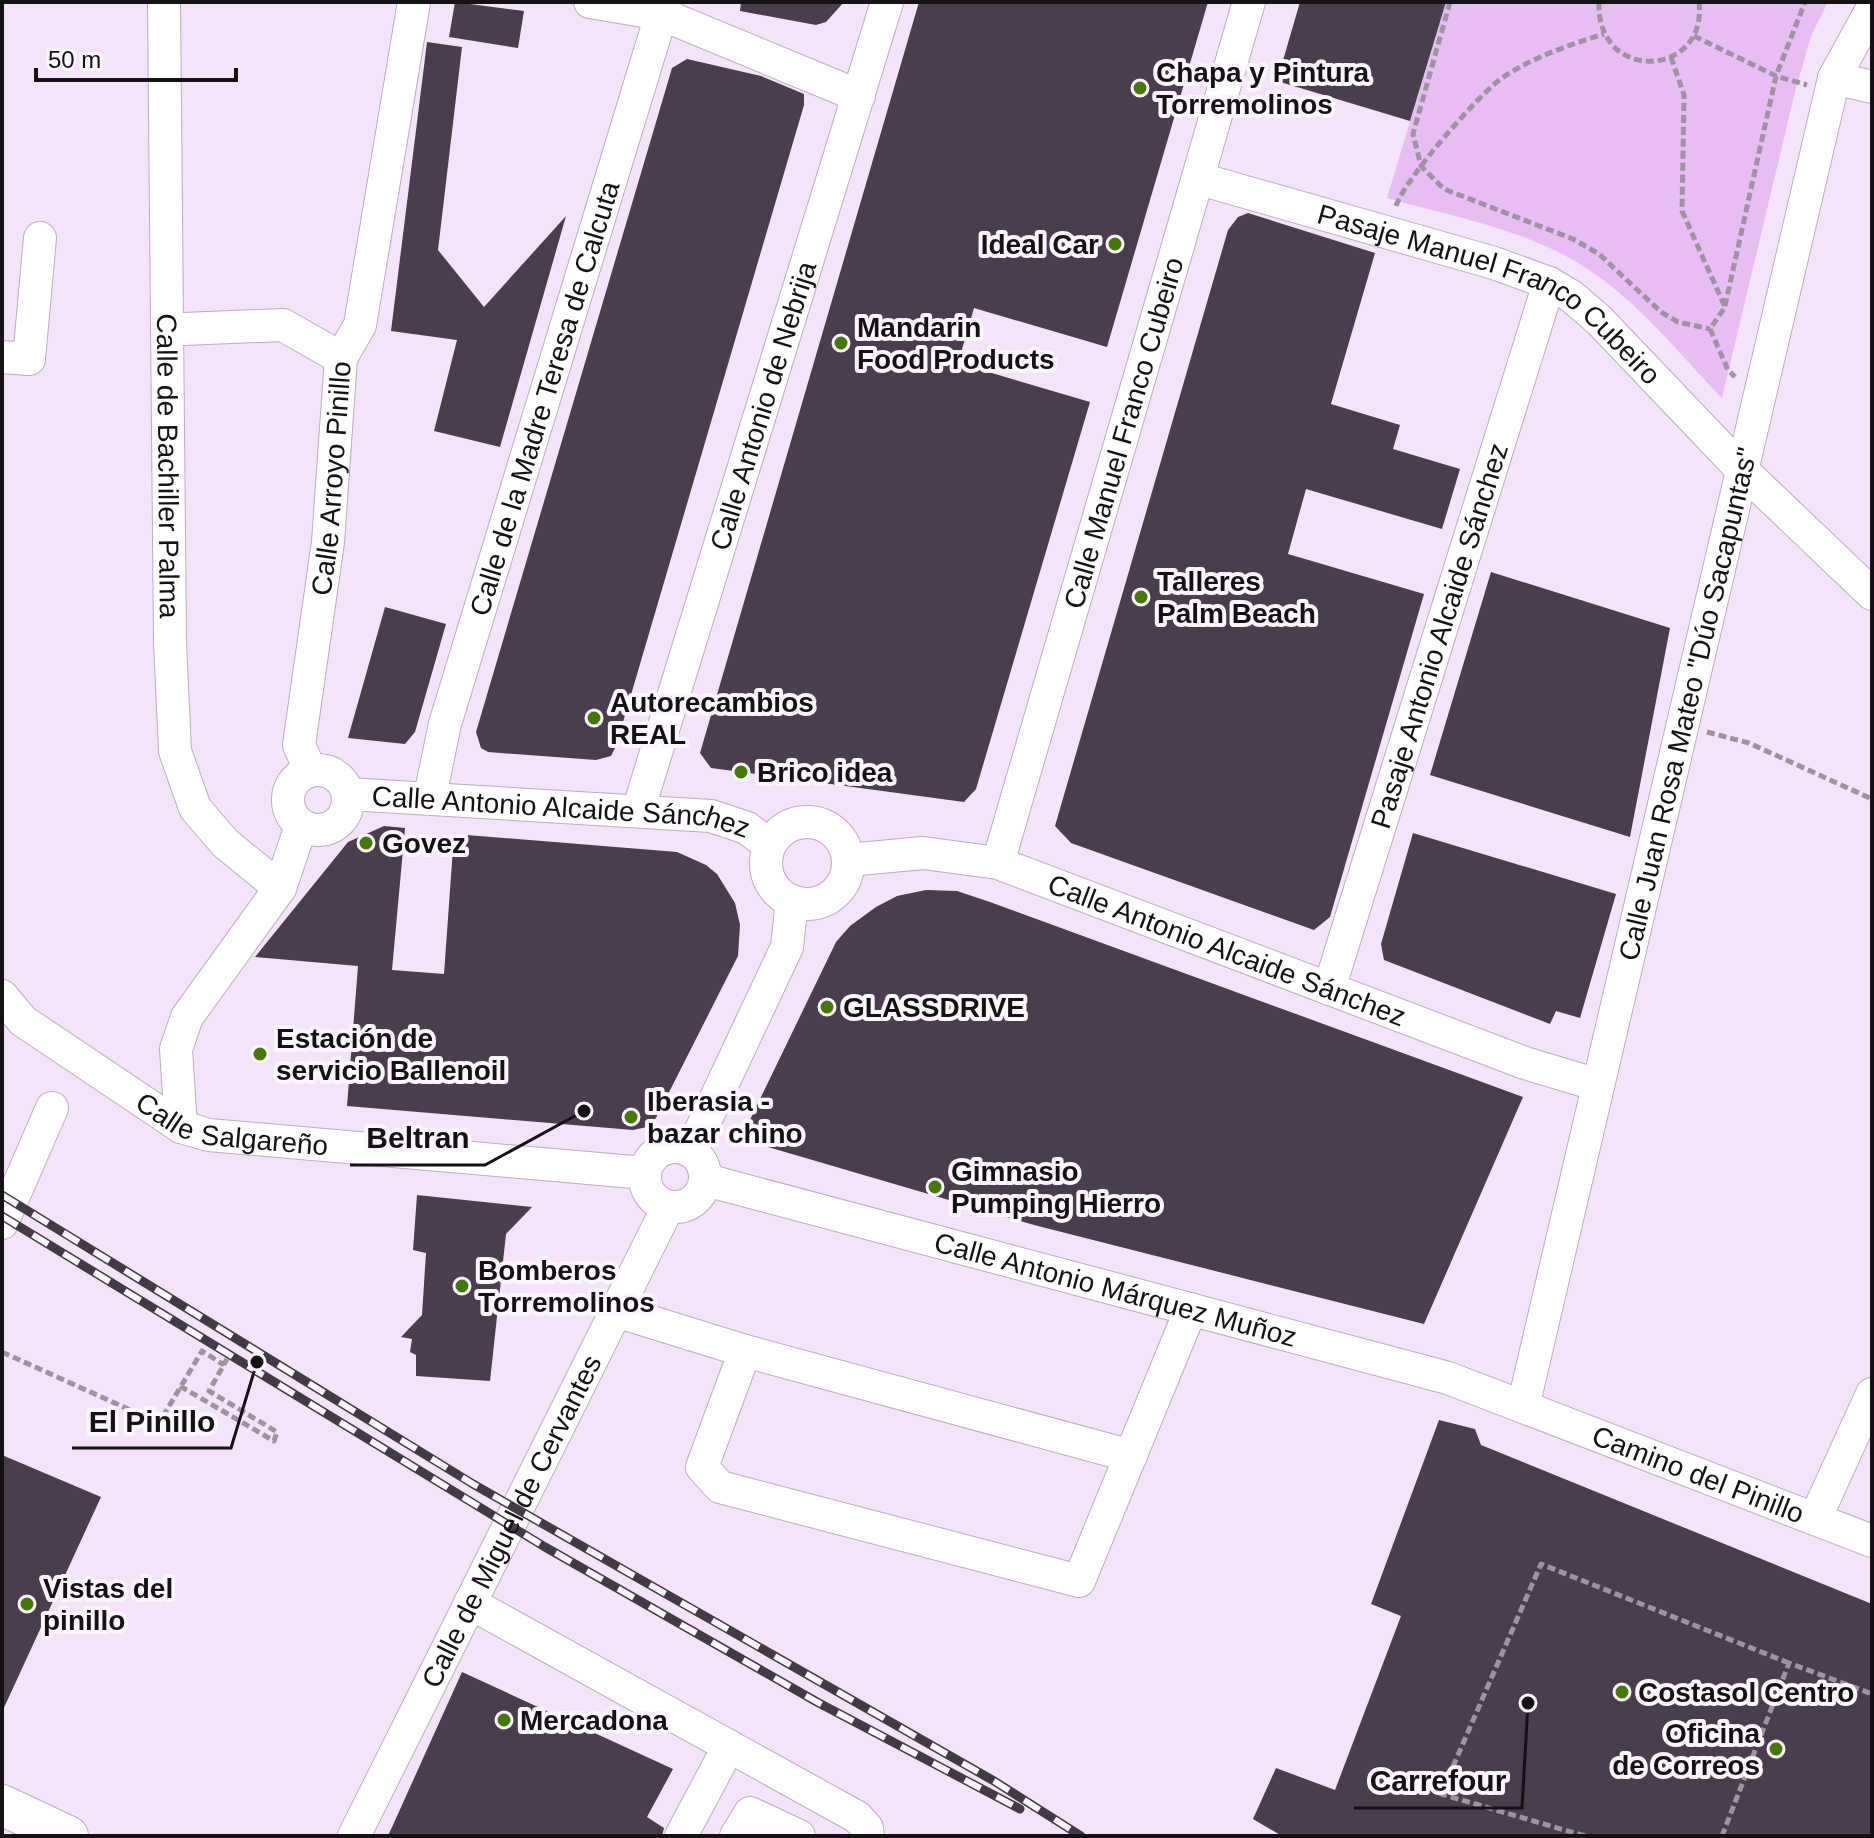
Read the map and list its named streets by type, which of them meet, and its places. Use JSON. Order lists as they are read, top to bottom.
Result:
{
  "streets": {
    "street": [
      "Pasaje Manuel Franco Cubeiro",
      "Calle de la Madre Teresa de Calcuta",
      "Calle Antonio de Nebrija",
      "Calle Manuel Franco Cubeiro",
      "Calle de Bachiller Palma",
      "Calle Arroyo Pinillo",
      "Pasaje Antonio Alcaide Sánchez",
      "Calle Juan Rosa Mateo \"Dúo Sacapuntas\"",
      "Calle Antonio Alcaide Sánchez",
      "Calle Salgareño",
      "Calle Antonio Márquez Muñoz",
      "Camino del Pinillo",
      "Calle de Miguel de Cervantes"
    ]
  },
  "crossings": [
    ["Pasaje Manuel Franco Cubeiro", "Calle Manuel Franco Cubeiro"],
    ["Pasaje Manuel Franco Cubeiro", "Pasaje Antonio Alcaide Sánchez"],
    ["Pasaje Manuel Franco Cubeiro", "Calle Juan Rosa Mateo \"Dúo Sacapuntas\""],
    ["Calle de la Madre Teresa de Calcuta", "Calle Antonio Alcaide Sánchez"],
    ["Calle Antonio de Nebrija", "Calle Antonio Alcaide Sánchez"],
    ["Calle Manuel Franco Cubeiro", "Calle Antonio Alcaide Sánchez"],
    ["Calle Arroyo Pinillo", "Calle Antonio Alcaide Sánchez"],
    ["Pasaje Antonio Alcaide Sánchez", "Calle Antonio Alcaide Sánchez"],
    ["Calle Juan Rosa Mateo \"Dúo Sacapuntas\"", "Calle Antonio Alcaide Sánchez"],
    ["Calle Juan Rosa Mateo \"Dúo Sacapuntas\"", "Calle Antonio Márquez Muñoz"],
    ["Calle Juan Rosa Mateo \"Dúo Sacapuntas\"", "Camino del Pinillo"],
    ["Calle Salgareño", "Calle Antonio Márquez Muñoz"],
    ["Calle Salgareño", "Calle de Miguel de Cervantes"],
    ["Calle Antonio Márquez Muñoz", "Camino del Pinillo"],
    ["Calle Antonio Márquez Muñoz", "Calle de Miguel de Cervantes"]
  ],
  "places": [
    "Chapa y Pintura Torremolinos",
    "Ideal Car",
    "Mandarin Food Products",
    "Talleres Palm Beach",
    "Autorecambios REAL",
    "Brico idea",
    "Govez",
    "GLASSDRIVE",
    "Estación de servicio Ballenoil",
    "Beltran",
    "Iberasia - bazar chino",
    "Gimnasio Pumping Hierro",
    "Bomberos Torremolinos",
    "El Pinillo",
    "Vistas del pinillo",
    "Costasol Centro",
    "Carrefour",
    "Mercadona",
    "Oficina de Correos"
  ],
  "scale_bar": "50 m"
}
